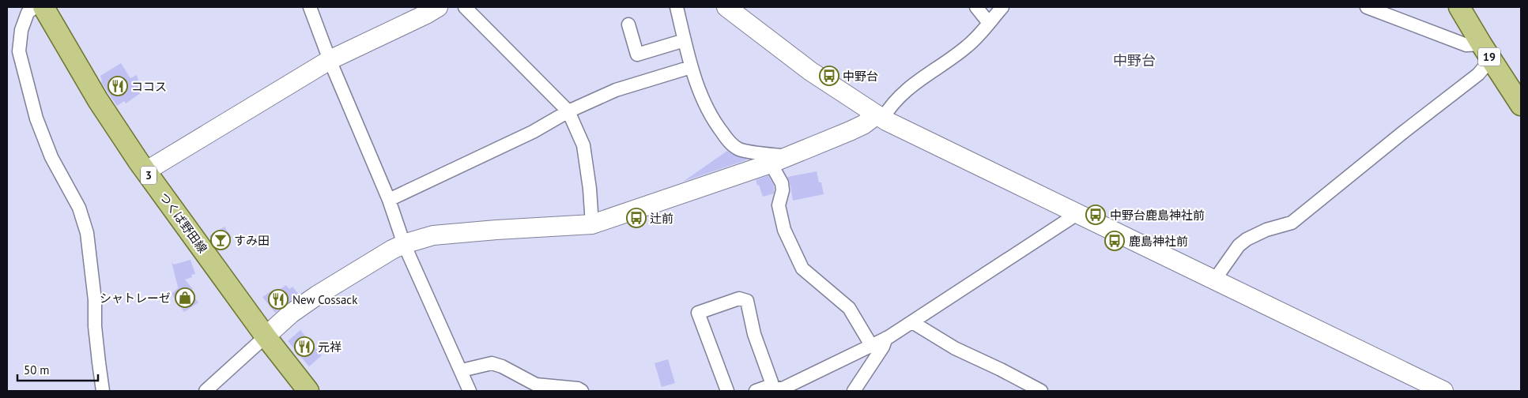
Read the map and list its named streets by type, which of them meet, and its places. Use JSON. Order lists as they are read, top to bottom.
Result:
{
  "streets": {
    "main road": ["19", "3", "つくば野田線"]
  },
  "districts": ["中野台"],
  "places": {
    "bus stop": [
      "中野台",
      "中野台鹿島神社前",
      "辻前",
      "鹿島神社前"
    ],
    "restaurant": ["ココス", "New Cossack", "元祥"],
    "bar": ["すみ田"],
    "shop": ["シャトレーゼ"]
  },
  "scale_bar": "50 m"
}
